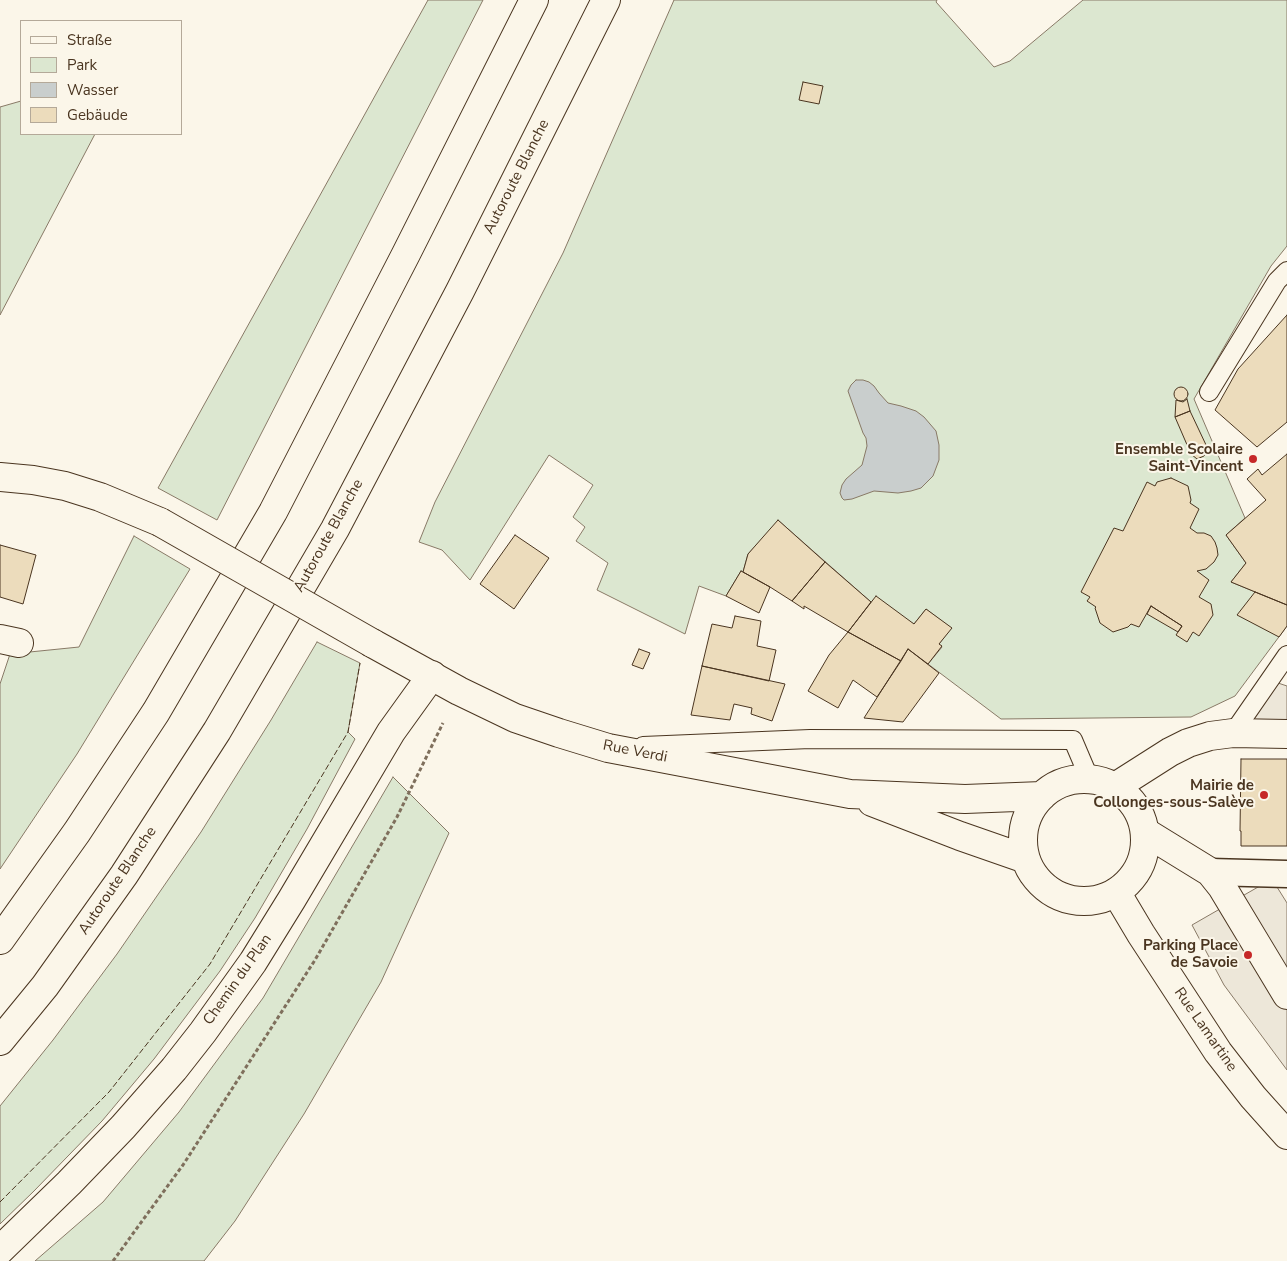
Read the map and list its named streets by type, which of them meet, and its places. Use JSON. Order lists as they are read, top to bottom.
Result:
{
  "streets": {
    "main road": [
      "Autoroute Blanche",
      "Rue Verdi",
      "Chemin du Plan",
      "Rue Lamartine"
    ]
  },
  "crossings": [
    ["Rue Verdi", "Chemin du Plan"],
    ["Rue Verdi", "Rue Lamartine"]
  ],
  "places": ["Ensemble Scolaire Saint-Vincent", "Mairie de Collonges-sous-Salève", "Parking Place de Savoie"],
  "legend": [
    "Straße",
    "Park",
    "Wasser",
    "Gebäude"
  ]
}
